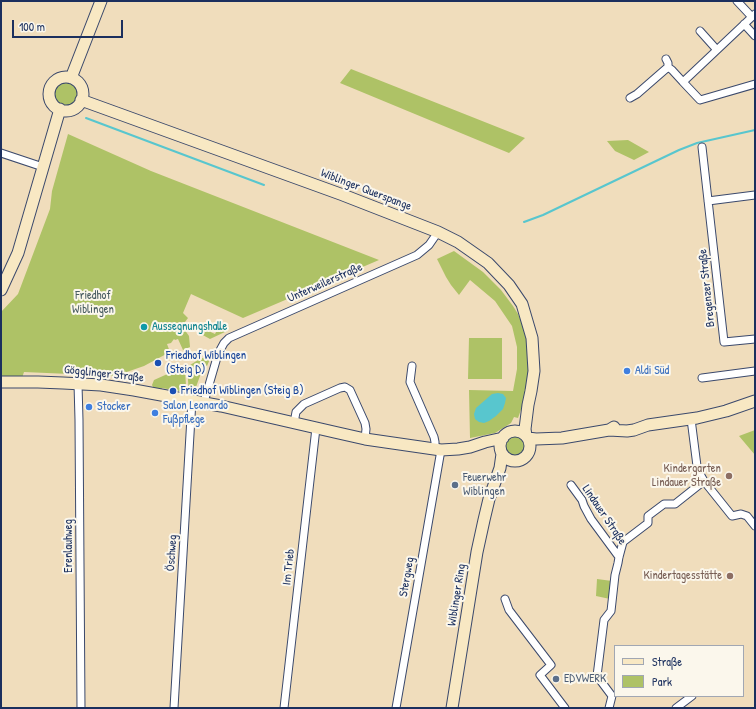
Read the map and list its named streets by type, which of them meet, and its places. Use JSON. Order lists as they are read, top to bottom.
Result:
{
  "streets": {
    "main road": ["Wiblinger Querspange", "Gögglinger Straße", "Wiblinger Ring"],
    "street": [
      "Unterweilerstraße",
      "Bregenzer Straße",
      "Lindauer Straße",
      "Erenlauhweg",
      "Öschweg",
      "Im Trieb",
      "Stergweg"
    ]
  },
  "crossings": [
    ["Wiblinger Querspange", "Unterweilerstraße"],
    ["Wiblinger Querspange", "Gögglinger Straße"],
    ["Wiblinger Querspange", "Wiblinger Ring"],
    ["Unterweilerstraße", "Gögglinger Straße"],
    ["Gögglinger Straße", "Erenlauhweg"],
    ["Gögglinger Straße", "Öschweg"],
    ["Gögglinger Straße", "Im Trieb"],
    ["Gögglinger Straße", "Stergweg"],
    ["Gögglinger Straße", "Wiblinger Ring"]
  ],
  "parks": ["Friedhof Wiblingen"],
  "places": [
    "Aussegnungshalle",
    "Friedhof Wiblingen (Steig D)",
    "Aldi Süd",
    "Friedhof Wiblingen (Steig B)",
    "Stocker",
    "Salon Leonardo Fußpflege",
    "Kindergarten Lindauer Straße",
    "Feuerwehr Wiblingen",
    "Kindertagesstätte",
    "EDVWERK"
  ],
  "legend": ["Straße", "Park"],
  "scale_bar": "100 m"
}
